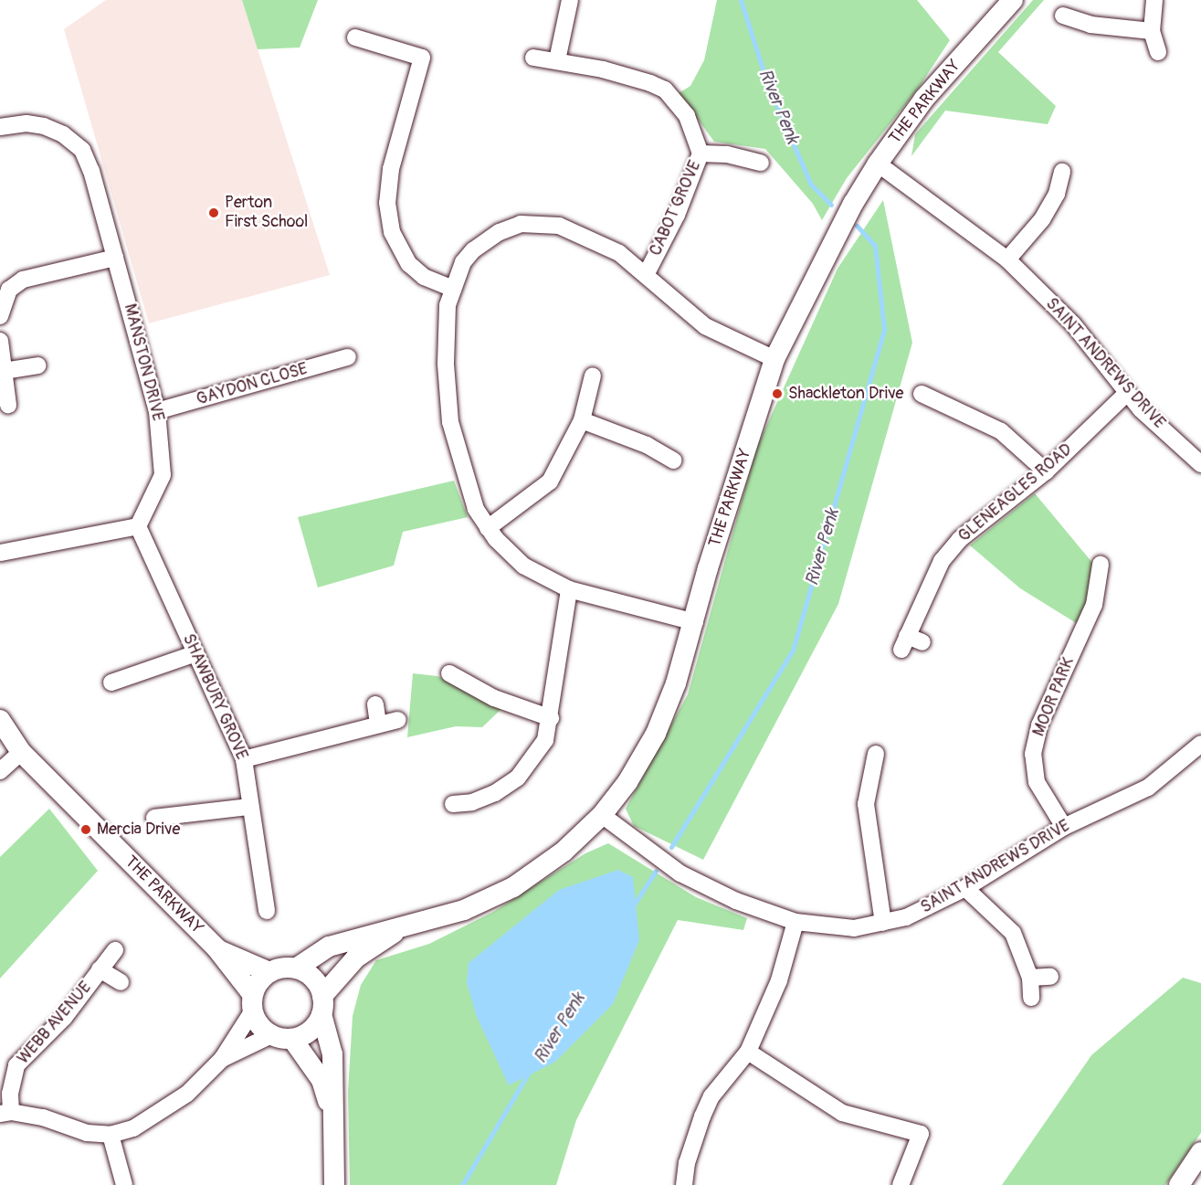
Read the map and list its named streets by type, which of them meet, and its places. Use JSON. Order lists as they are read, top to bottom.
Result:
{
  "streets": {
    "street": [
      "THE PARKWAY",
      "CABOT GROVE",
      "MANSTON DRIVE",
      "SAINT ANDREWS DRIVE",
      "GAYDON CLOSE",
      "GLENEAGLES ROAD",
      "SHAWBURY GROVE",
      "MOOR PARK",
      "WEBB AVENUE"
    ]
  },
  "crossings": [
    ["THE PARKWAY", "SAINT ANDREWS DRIVE"],
    ["MANSTON DRIVE", "GAYDON CLOSE"],
    ["MANSTON DRIVE", "SHAWBURY GROVE"],
    ["SAINT ANDREWS DRIVE", "GLENEAGLES ROAD"],
    ["SAINT ANDREWS DRIVE", "MOOR PARK"]
  ],
  "water": ["River Penk"],
  "places": ["Perton First School", "Shackleton Drive", "Mercia Drive"]
}
